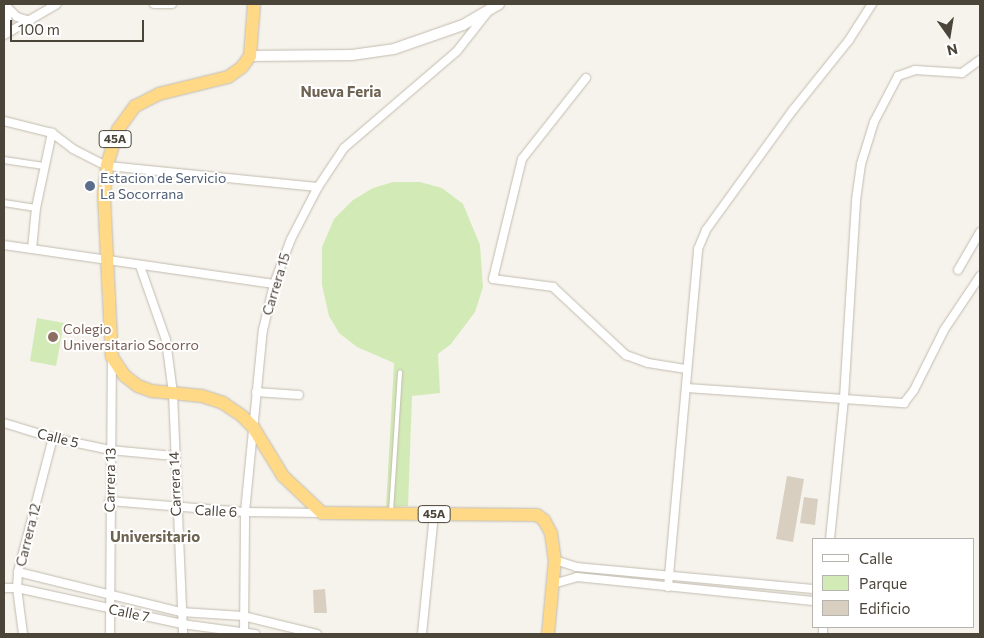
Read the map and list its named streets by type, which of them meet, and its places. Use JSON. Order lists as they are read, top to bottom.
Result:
{
  "streets": {
    "highway": ["45A"],
    "street": [
      "Carrera 15",
      "Calle 5",
      "Carrera 13",
      "Carrera 14",
      "Calle 6",
      "Carrera 12",
      "Calle 7"
    ]
  },
  "crossings": [
    ["45A", "Carrera 13"],
    ["45A", "Calle 6"],
    ["Carrera 15", "Calle 6"],
    ["Carrera 15", "Calle 7"],
    ["Calle 5", "Carrera 13"],
    ["Calle 5", "Carrera 14"],
    ["Calle 5", "Carrera 12"],
    ["Carrera 13", "Calle 6"],
    ["Carrera 13", "Calle 7"],
    ["Carrera 14", "Calle 6"],
    ["Carrera 14", "Calle 7"],
    ["Carrera 12", "Calle 7"]
  ],
  "districts": ["Nueva Feria", "Universitario"],
  "places": ["Estacion de Servicio La Socorrana", "Colegio Universitario Socorro"],
  "legend": ["Calle", "Parque", "Edificio"],
  "scale_bar": "100 m",
  "north": "bottom"
}
